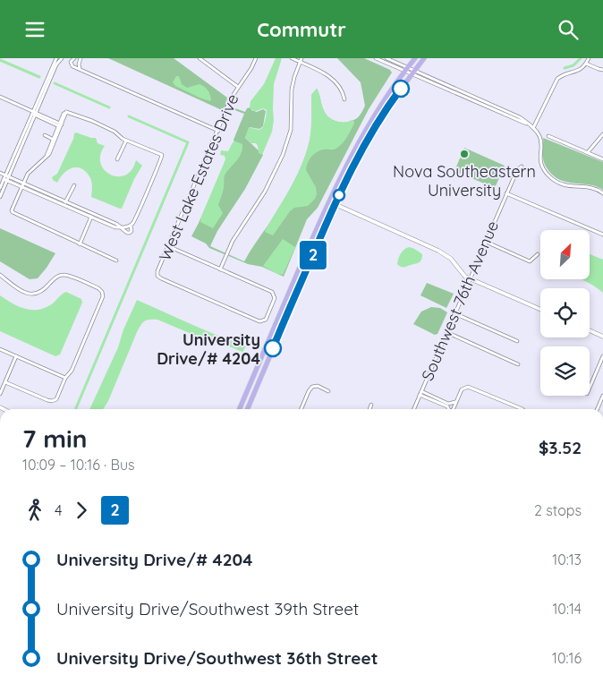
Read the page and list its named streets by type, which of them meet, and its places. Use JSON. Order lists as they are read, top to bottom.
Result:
{
  "streets": {
    "street": ["West Lake Estates Drive", "Southwest 76th Avenue"]
  },
  "places": ["Nova Southeastern University", "University Drive/# 4204"],
  "lines": ["bus line 2"],
  "north": "top right",
  "page": {
    "header": "Commutr",
    "on_map": "2",
    "heading": ["7 min", "10:09 – 10:16 · Bus", "$3.52"],
    "legs": ["4", "2", "2 stops"],
    "list": [
      {
        "name": "University Drive/# 4204",
        "value": "10:13"
      },
      {
        "name": "University Drive/Southwest 39th Street",
        "value": "10:14"
      },
      {
        "name": "University Drive/Southwest 36th Street",
        "value": "10:16"
      }
    ]
  }
}
